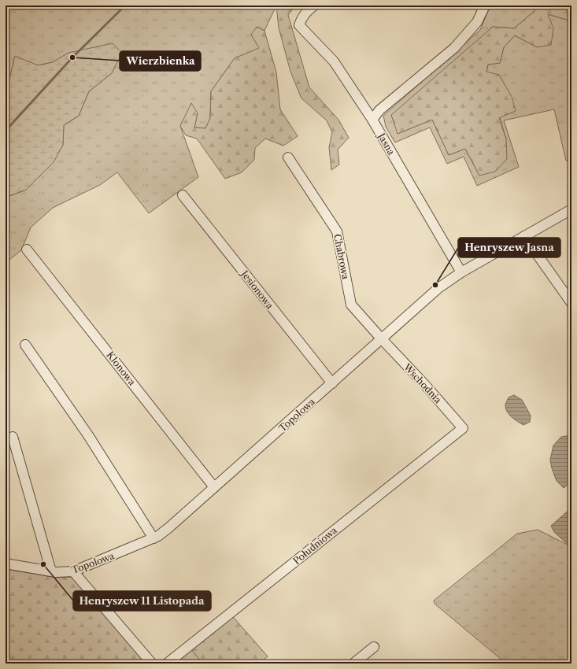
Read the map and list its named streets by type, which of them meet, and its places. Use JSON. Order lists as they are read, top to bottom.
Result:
{
  "streets": {
    "street": [
      "Jasna",
      "Chabrowa",
      "Jesionowa",
      "Klonowa",
      "Wschodnia",
      "Topolowa",
      "Południowa"
    ]
  },
  "crossings": [
    ["Jasna", "Topolowa"],
    ["Chabrowa", "Wschodnia"],
    ["Chabrowa", "Topolowa"],
    ["Jesionowa", "Topolowa"],
    ["Klonowa", "Topolowa"],
    ["Wschodnia", "Topolowa"],
    ["Wschodnia", "Południowa"]
  ],
  "places": ["Wierzbienka", "Henryszew Jasna", "Henryszew 11 Listopada"]
}
